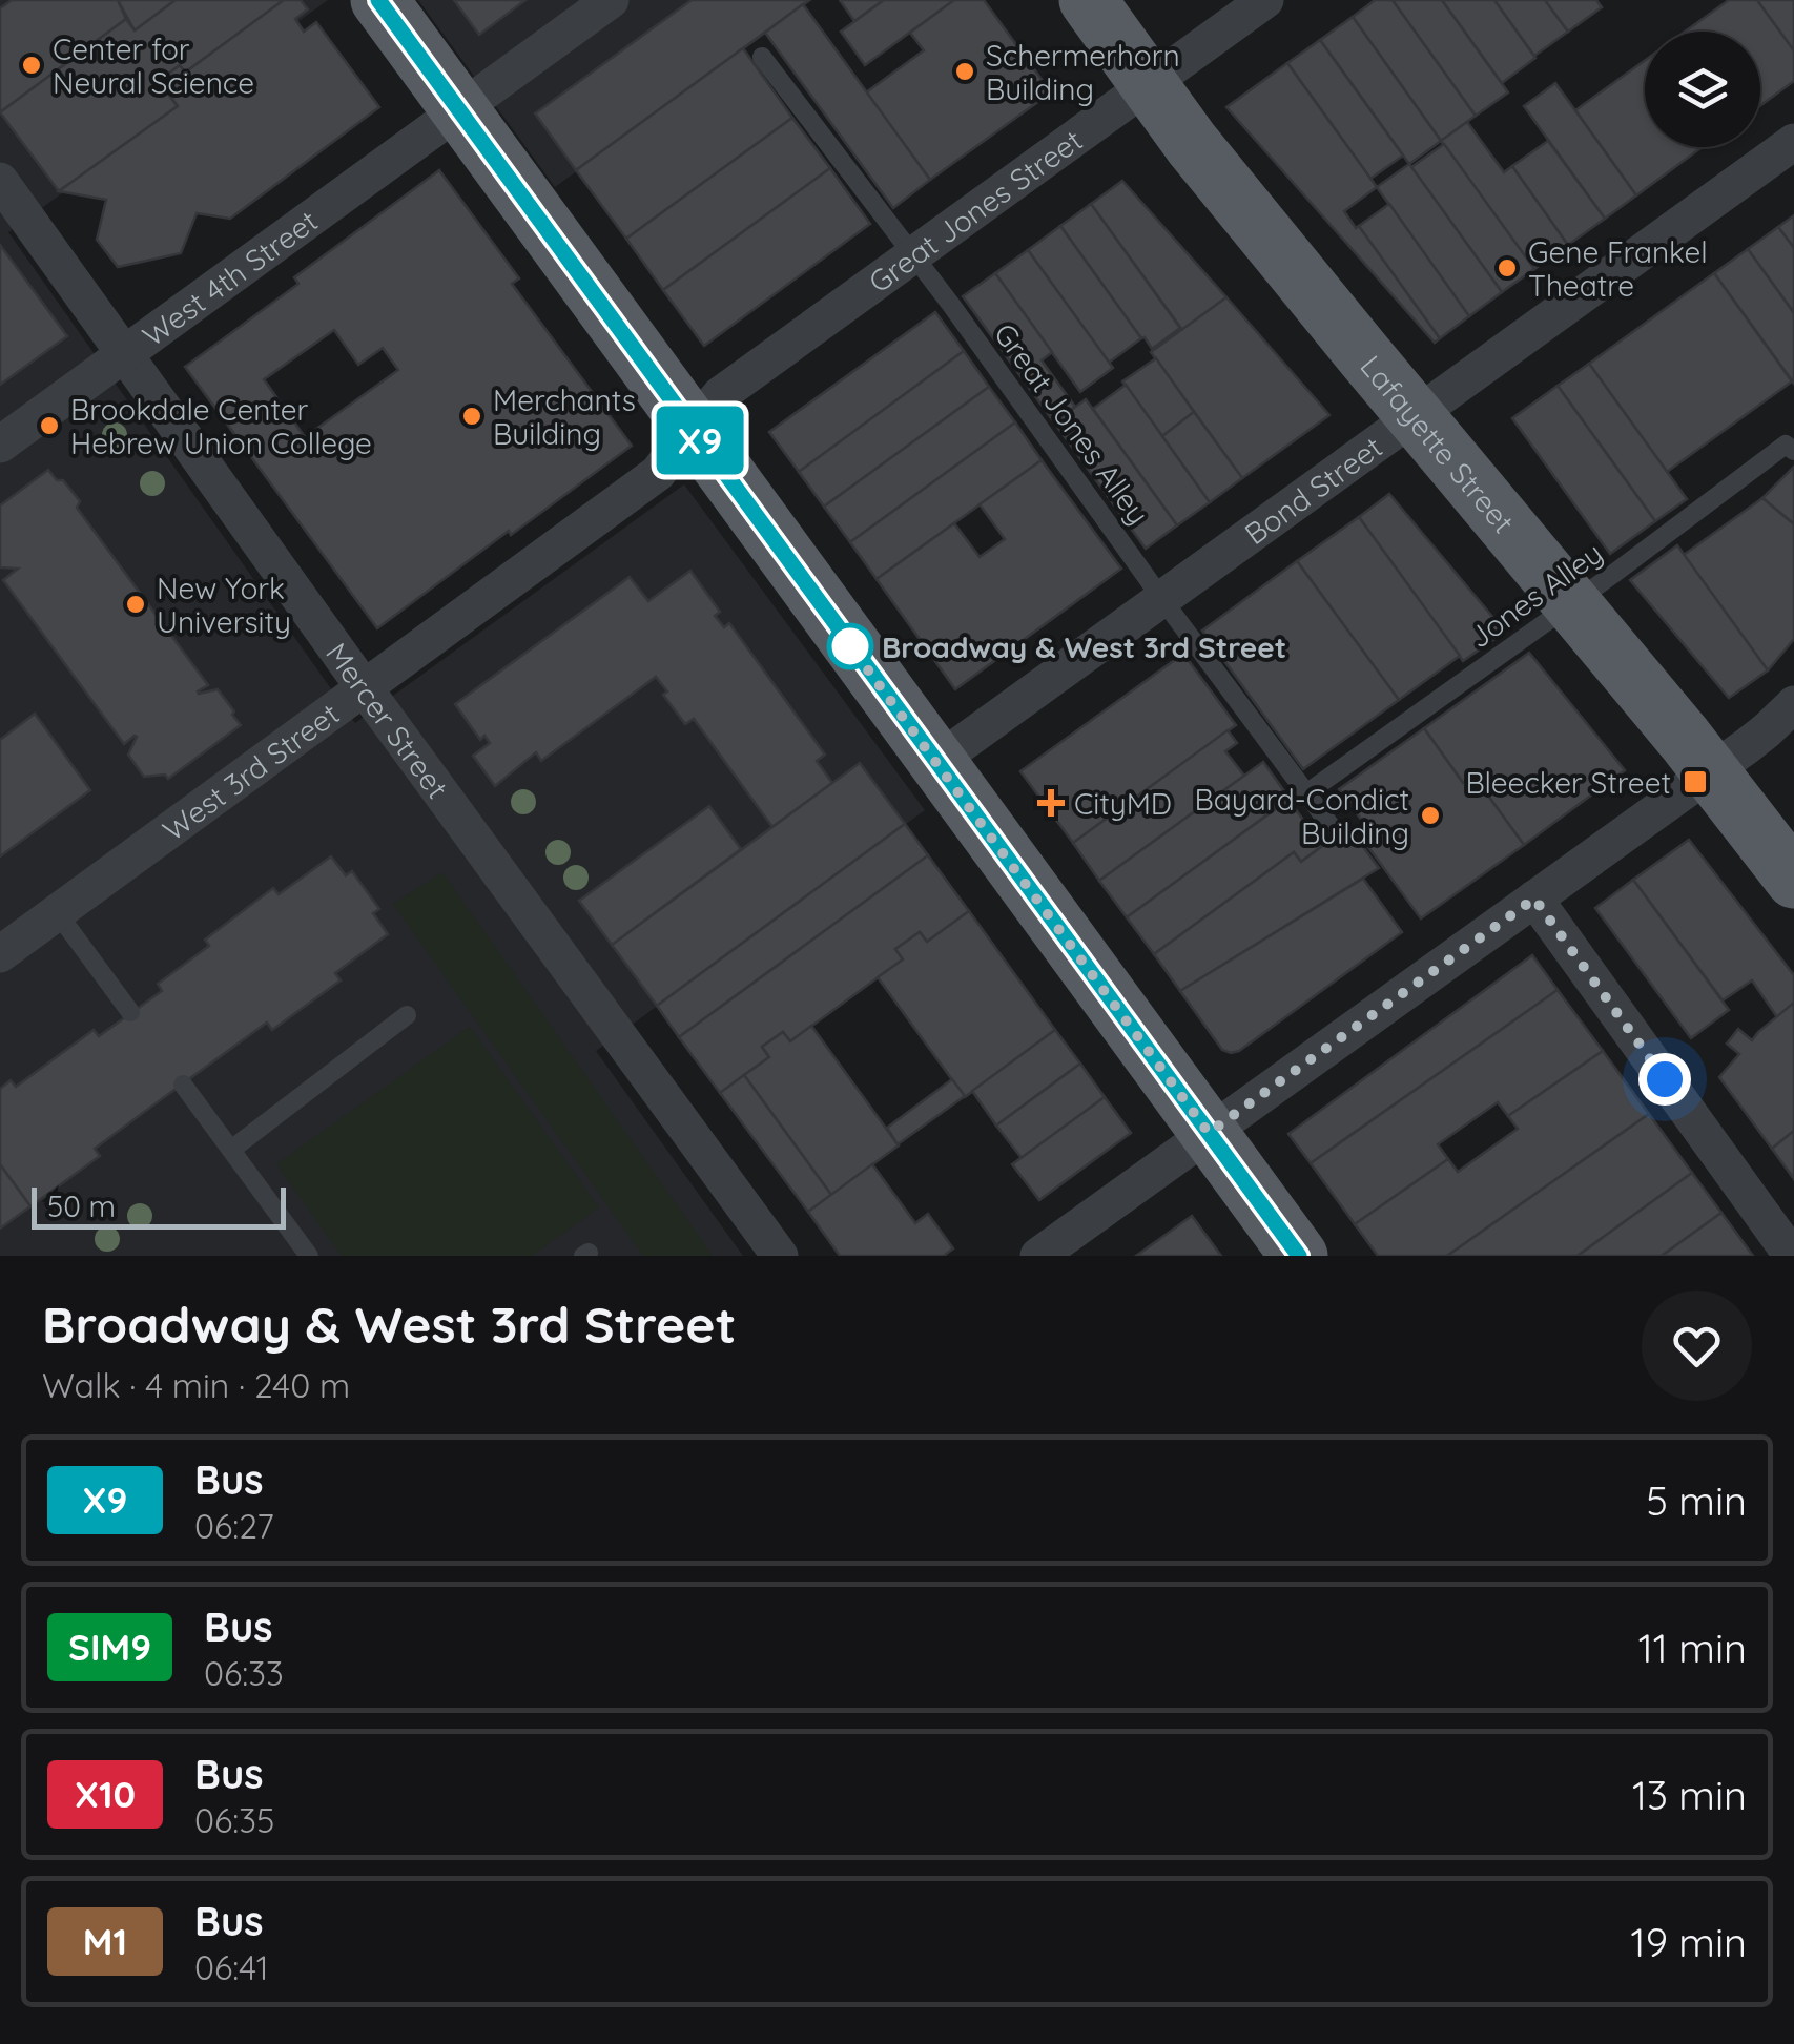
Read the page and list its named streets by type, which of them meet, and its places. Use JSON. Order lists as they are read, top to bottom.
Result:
{
  "streets": {
    "main road": ["Lafayette Street"],
    "street": [
      "Great Jones Street",
      "West 4th Street",
      "Bond Street",
      "Mercer Street",
      "West 3rd Street"
    ],
    "lane": ["Great Jones Alley", "Jones Alley"]
  },
  "crossings": [
    ["Great Jones Street", "Great Jones Alley"],
    ["Great Jones Street", "Lafayette Street"],
    ["Great Jones Street", "West 3rd Street"],
    ["West 4th Street", "Mercer Street"],
    ["Great Jones Alley", "Bond Street"],
    ["Great Jones Alley", "Jones Alley"],
    ["Lafayette Street", "Bond Street"],
    ["Lafayette Street", "Jones Alley"],
    ["Mercer Street", "West 3rd Street"]
  ],
  "places": {
    "other": [
      "Center for Neural Science",
      "Schermerhorn Building",
      "Gene Frankel Theatre",
      "Merchants Building",
      "Brookdale Center Hebrew Union College",
      "New York University",
      "Broadway & West 3rd Street",
      "Bayard-Condict Building"
    ],
    "transit": ["Bleecker Street"],
    "health": ["CityMD"]
  },
  "lines": ["bus line X9"],
  "scale_bar": "50 m",
  "page": {
    "on_map": "X9",
    "scale": "50 m",
    "heading": ["Broadway & West 3rd Street", "Walk · 4 min · 240 m"],
    "list": [
      {
        "mark": "X9",
        "name": "Bus",
        "note": "06:27",
        "value": "5 min"
      },
      {
        "mark": "SIM9",
        "name": "Bus",
        "note": "06:33",
        "value": "11 min"
      },
      {
        "mark": "X10",
        "name": "Bus",
        "note": "06:35",
        "value": "13 min"
      },
      {
        "mark": "M1",
        "name": "Bus",
        "note": "06:41",
        "value": "19 min"
      }
    ]
  }
}
